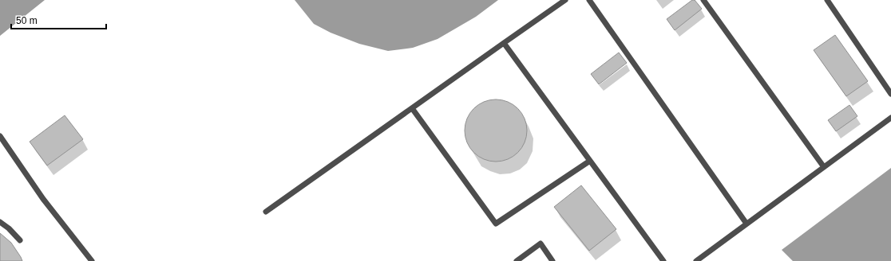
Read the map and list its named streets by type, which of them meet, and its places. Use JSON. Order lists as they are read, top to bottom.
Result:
{
  "scale_bar": "50 m"
}
